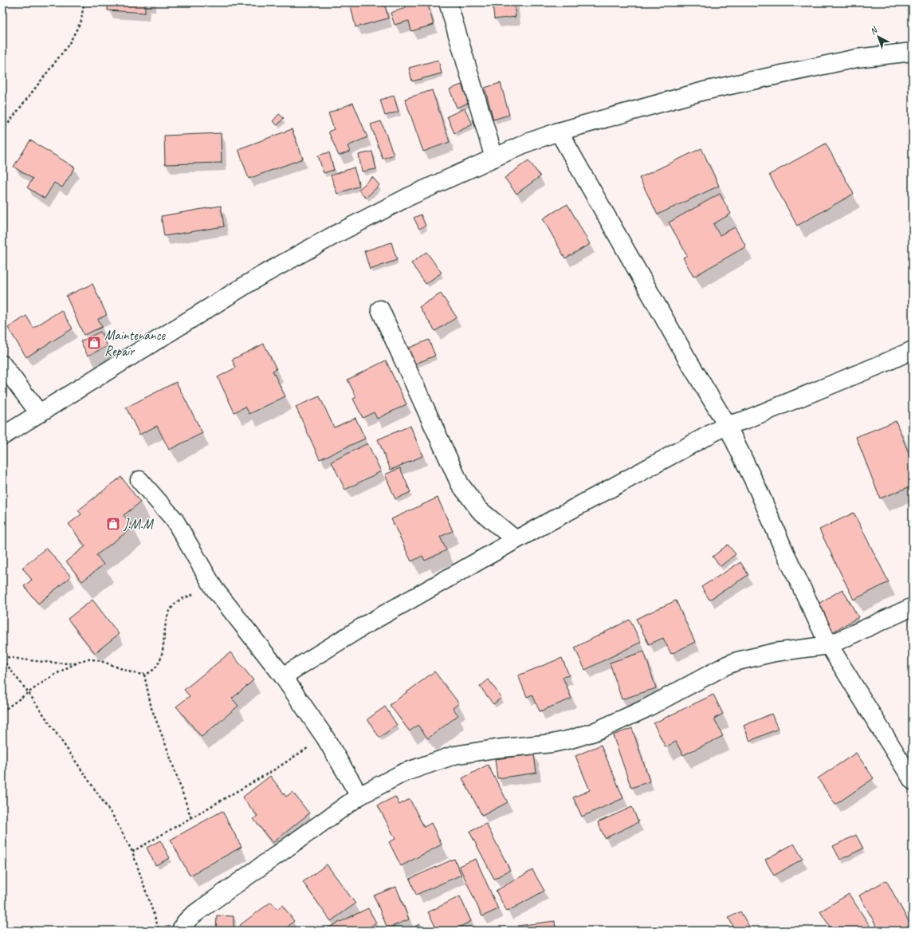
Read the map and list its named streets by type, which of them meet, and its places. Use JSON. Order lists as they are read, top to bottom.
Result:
{
  "places": {
    "shop": ["Maintenance Repair", "J.M.M"]
  },
  "north": "top left"
}
